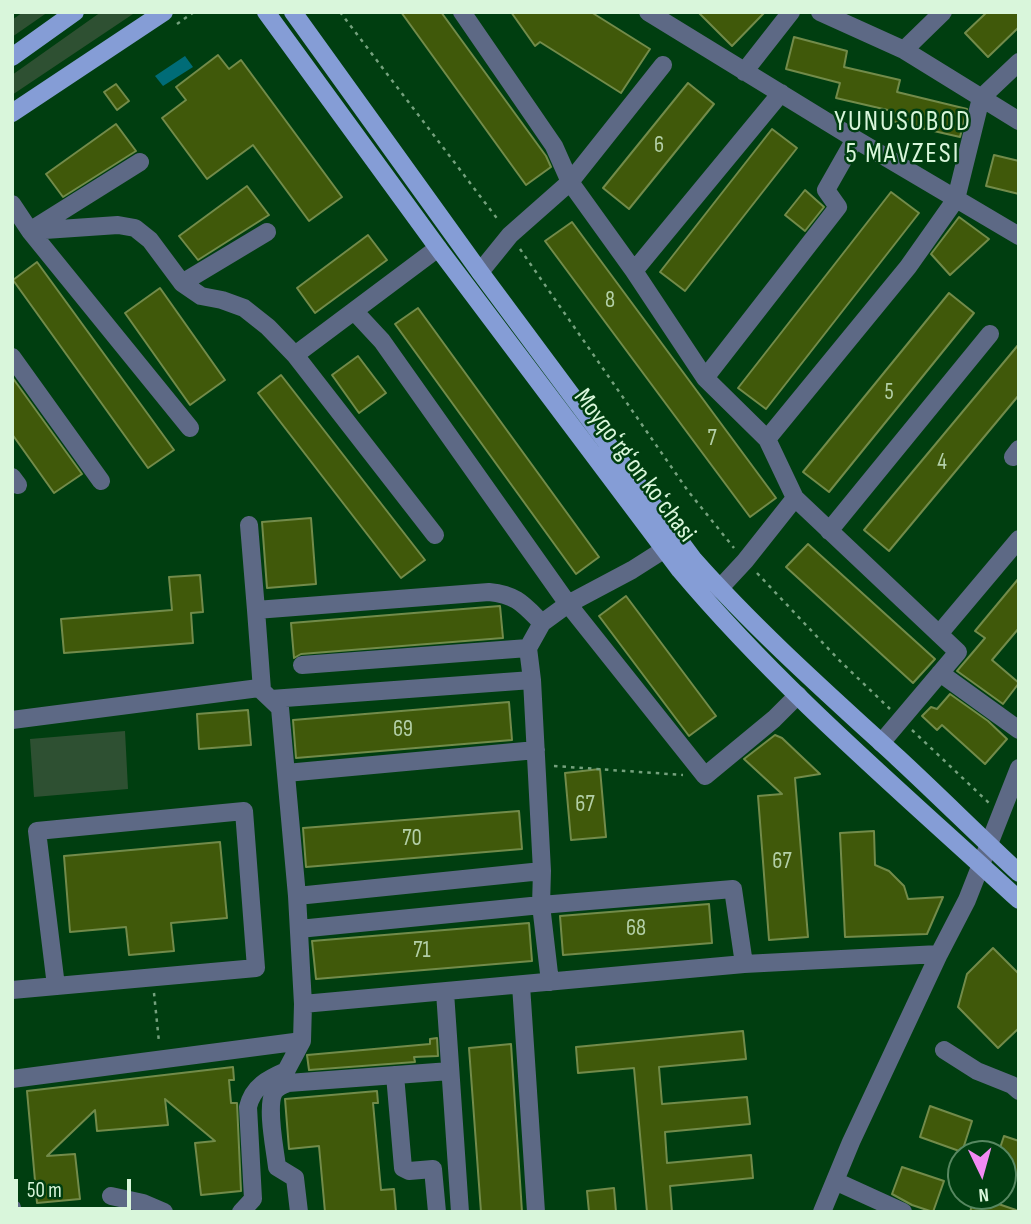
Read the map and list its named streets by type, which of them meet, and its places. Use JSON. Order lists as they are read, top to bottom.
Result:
{
  "streets": {
    "main road": ["Moyqoʻrgʻon koʻchasi"]
  },
  "districts": ["YUNUSOBOD 5 MAVZESI"],
  "house_numbers": [
    "6",
    "8",
    "5",
    "7",
    "4",
    "69",
    "67",
    "70",
    "67",
    "68",
    "71"
  ],
  "scale_bar": "50 m",
  "north": "bottom"
}
